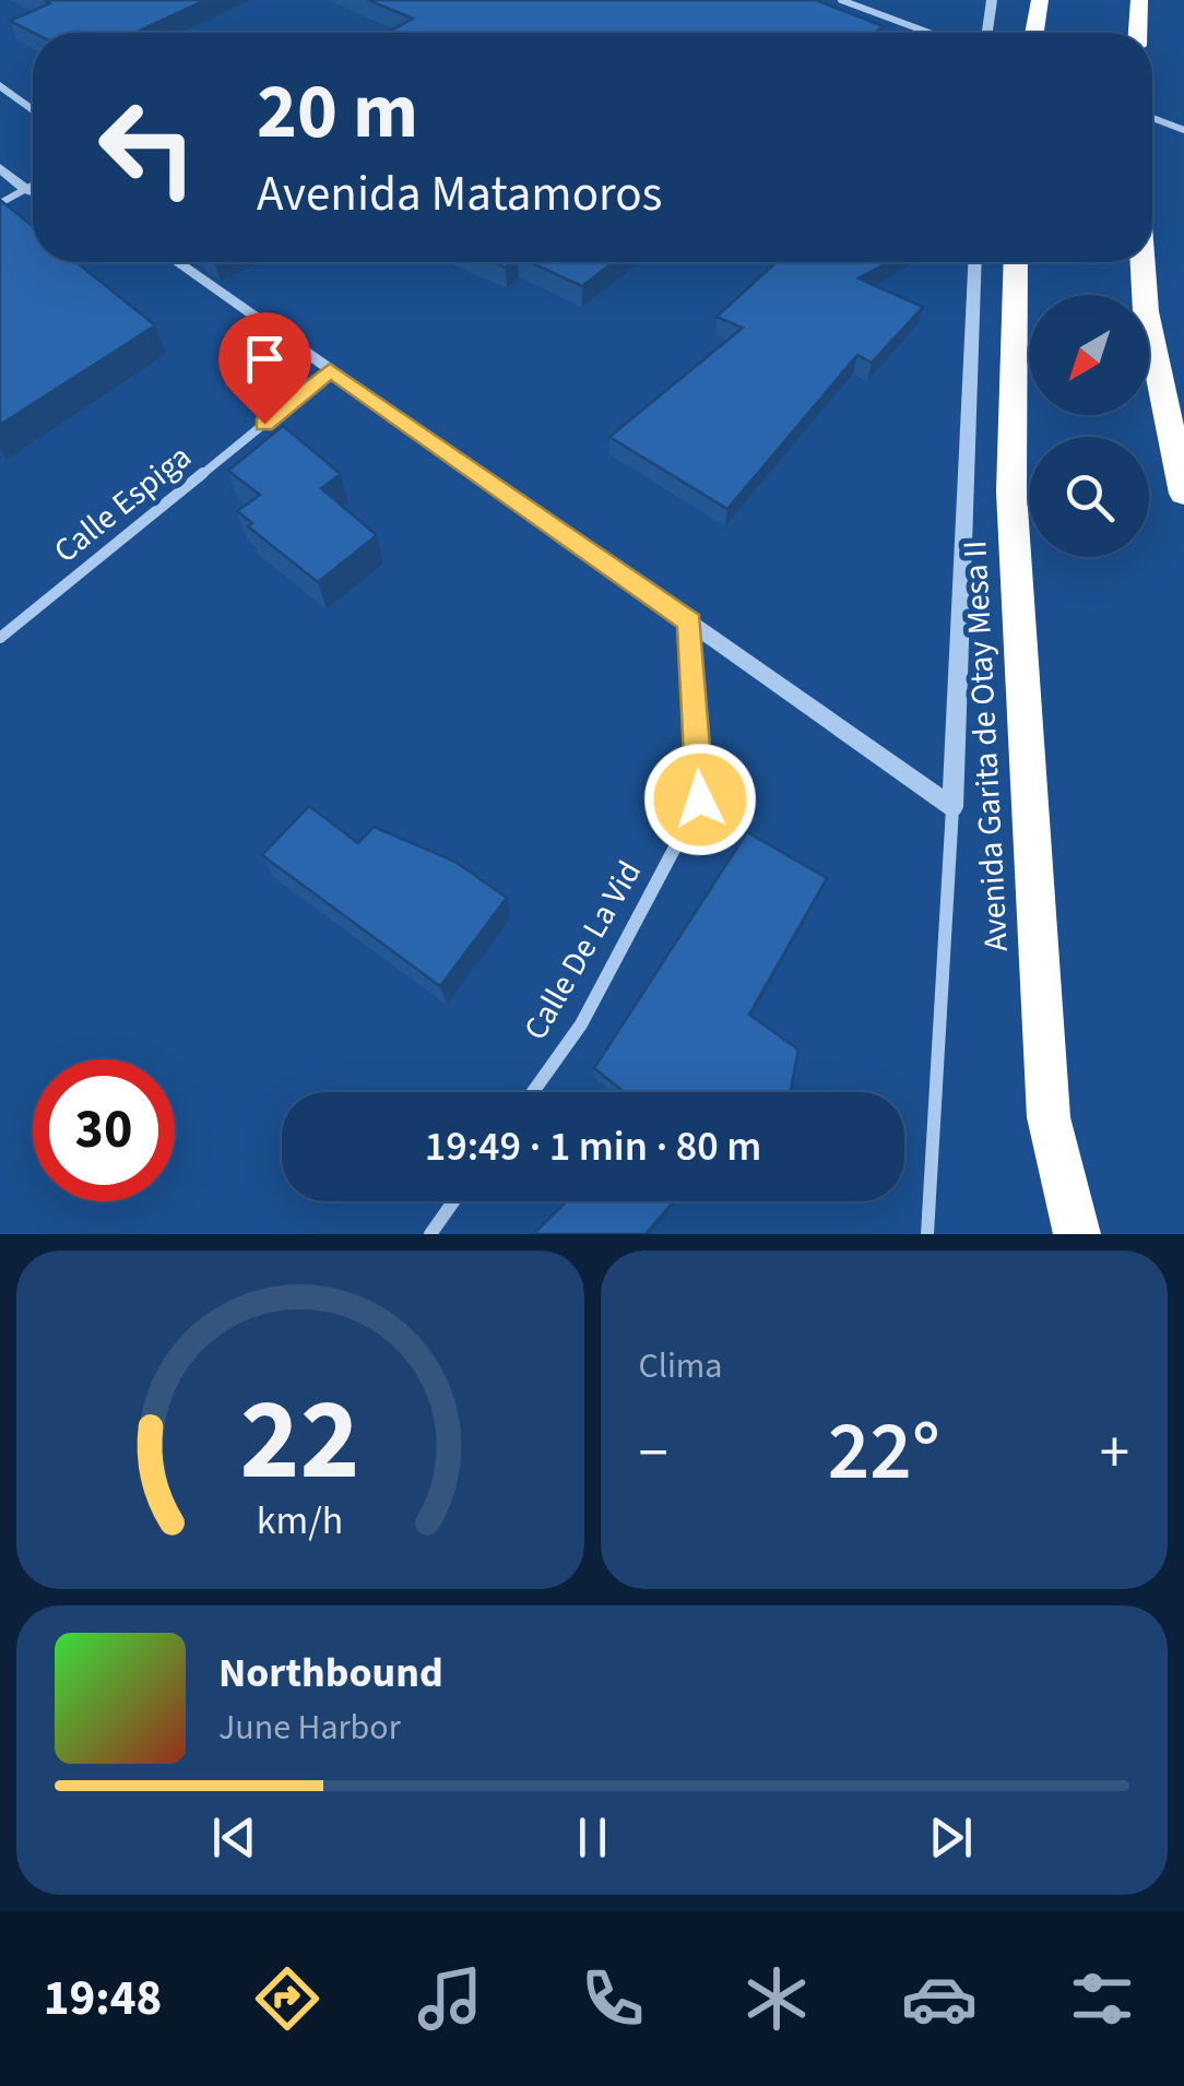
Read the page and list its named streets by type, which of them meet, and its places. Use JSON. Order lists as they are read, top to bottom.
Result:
{
  "streets": {
    "highway": ["Avenida Garita de Otay Mesa II"],
    "street": ["Calle Espiga", "Calle De La Vid"]
  },
  "north": "bottom left",
  "page": {
    "turn": ["20 m", "Avenida Matamoros"],
    "limit": "30",
    "trip": "19:49 · 1 min · 80 m",
    "tile": "Clima",
    "heat": ["−", "22°", "+"],
    "song": ["Northbound", "June Harbor"],
    "tabs": "19:48",
    "gauge": ["22", "km/h"]
  }
}
